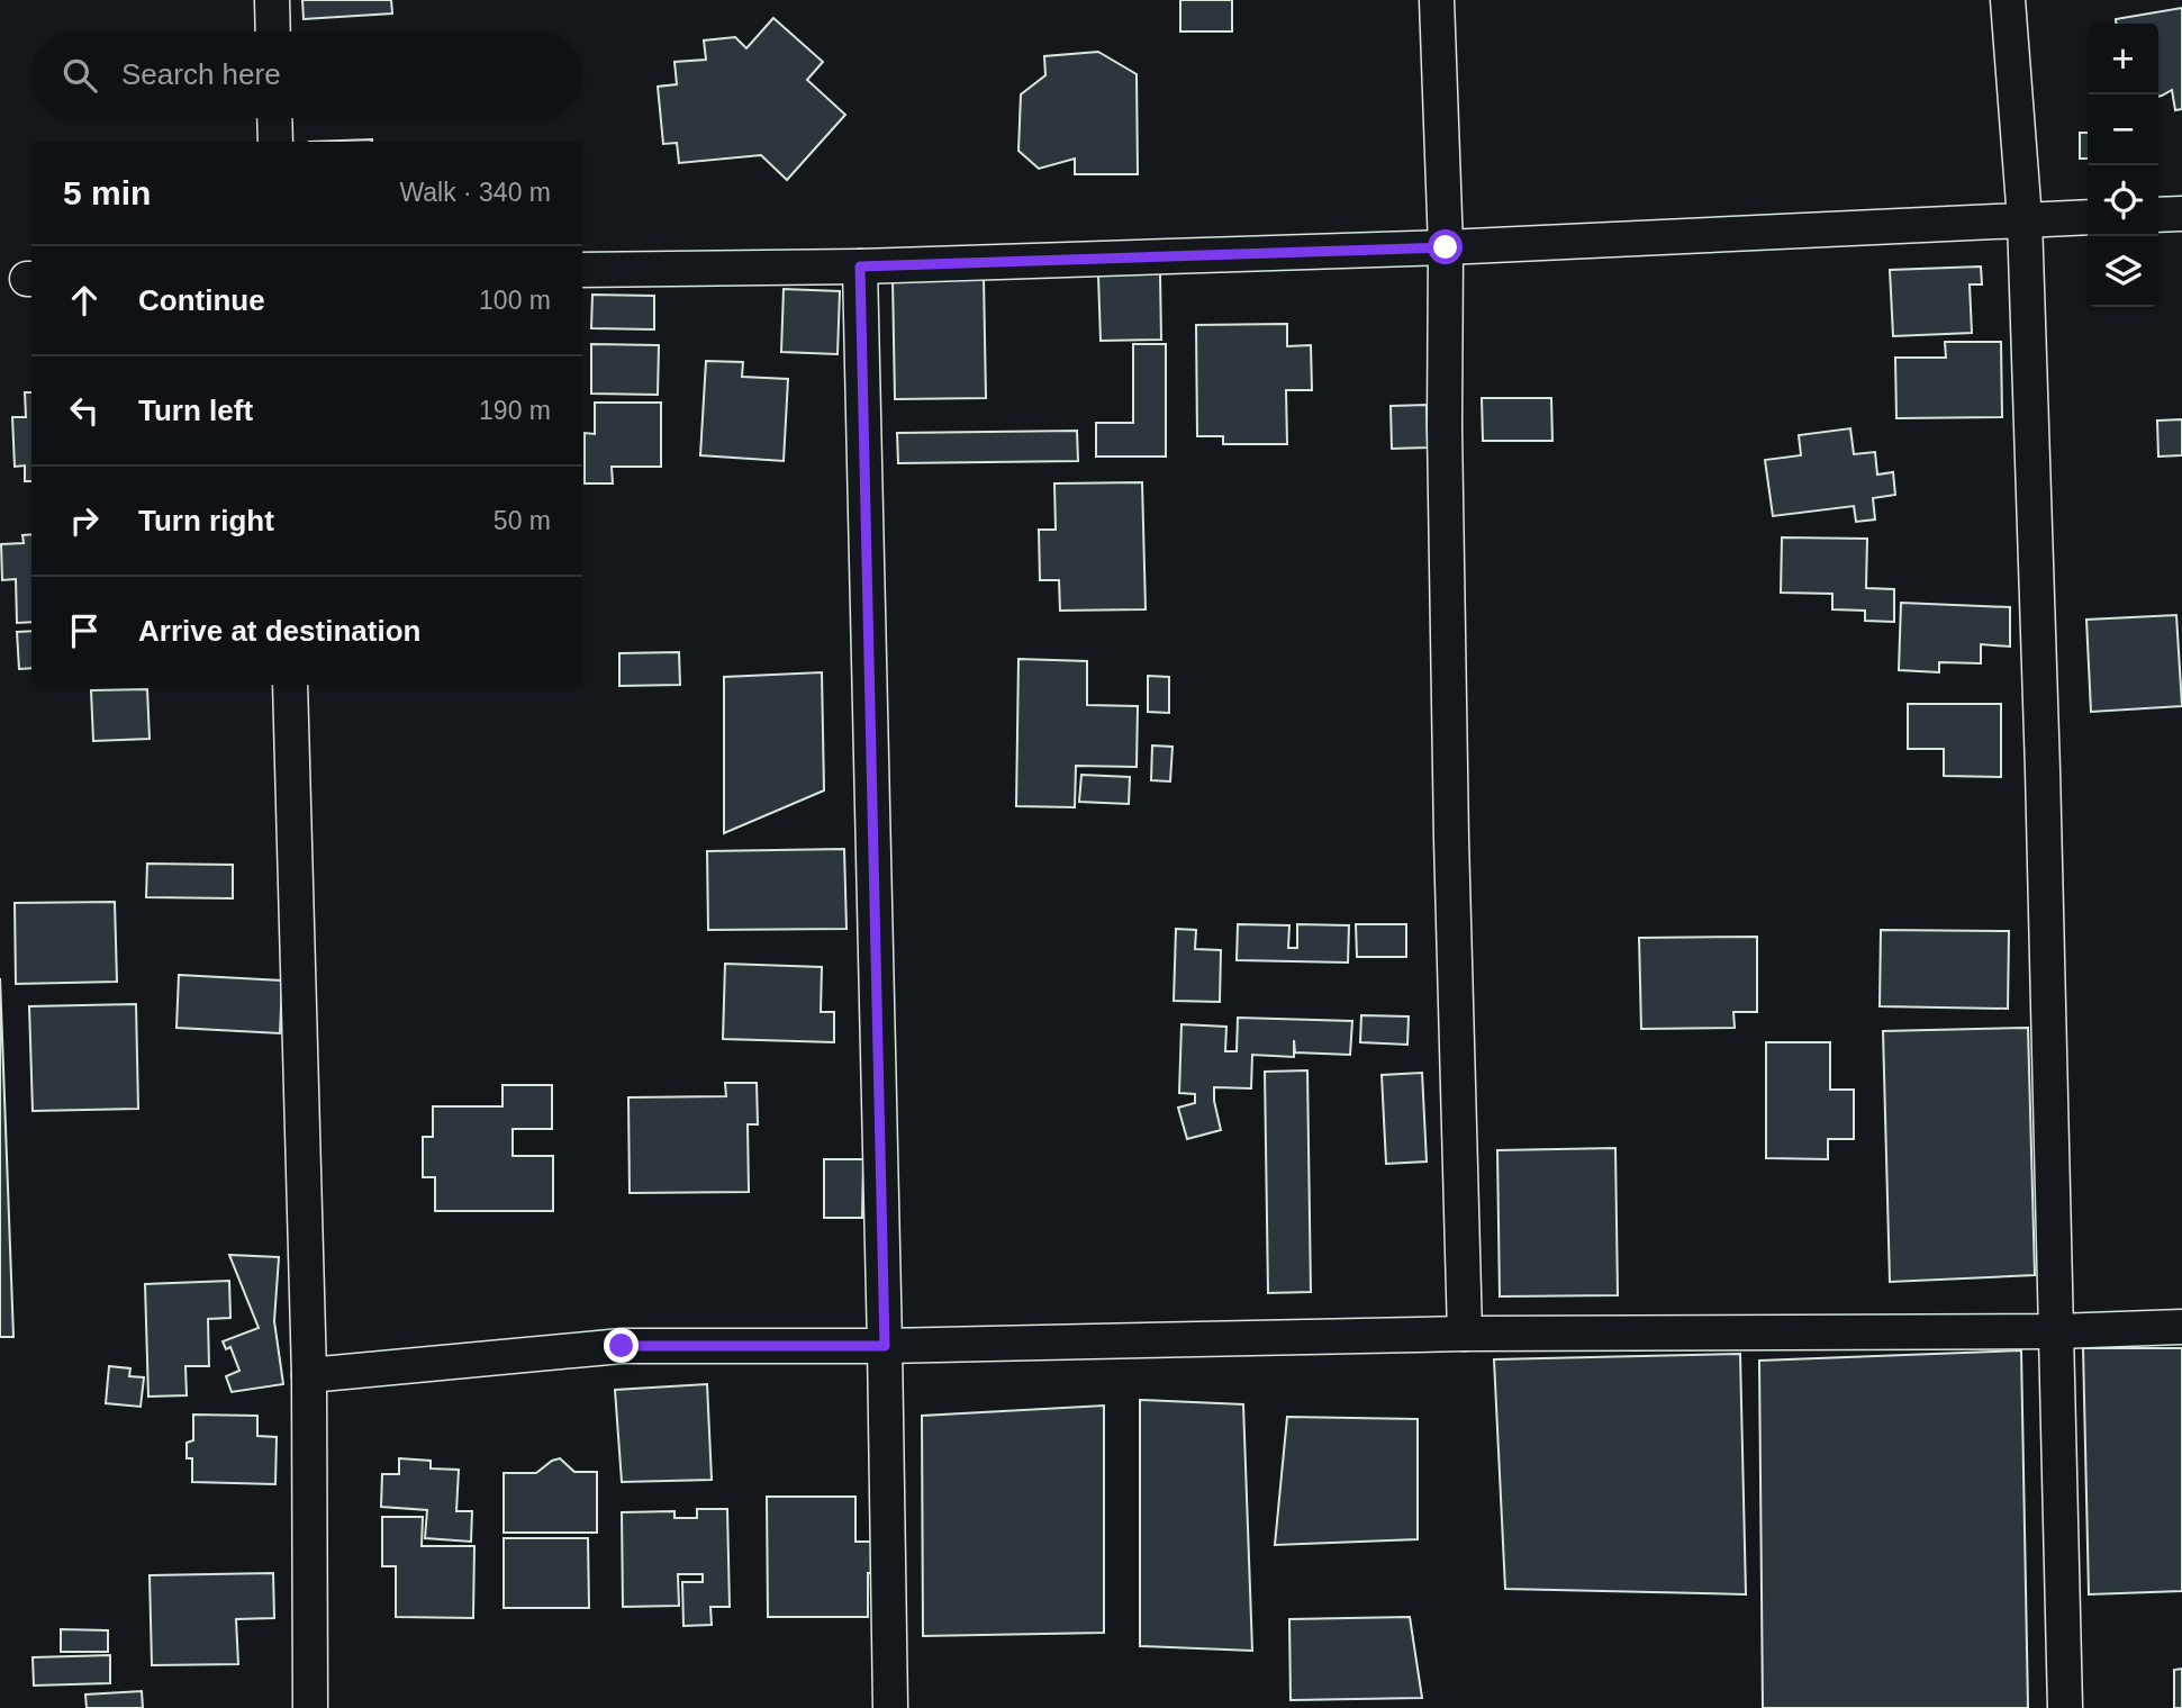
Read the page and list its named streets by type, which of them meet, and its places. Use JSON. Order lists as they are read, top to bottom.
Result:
{
  "page": {
    "map_buttons": ["+", "−"],
    "search": "Search here",
    "heading": ["5 min", "Walk · 340 m"],
    "list": [
      ["Continue", "100 m"],
      ["Turn left", "190 m"],
      ["Turn right", "50 m"],
      "Arrive at destination"
    ]
  }
}
